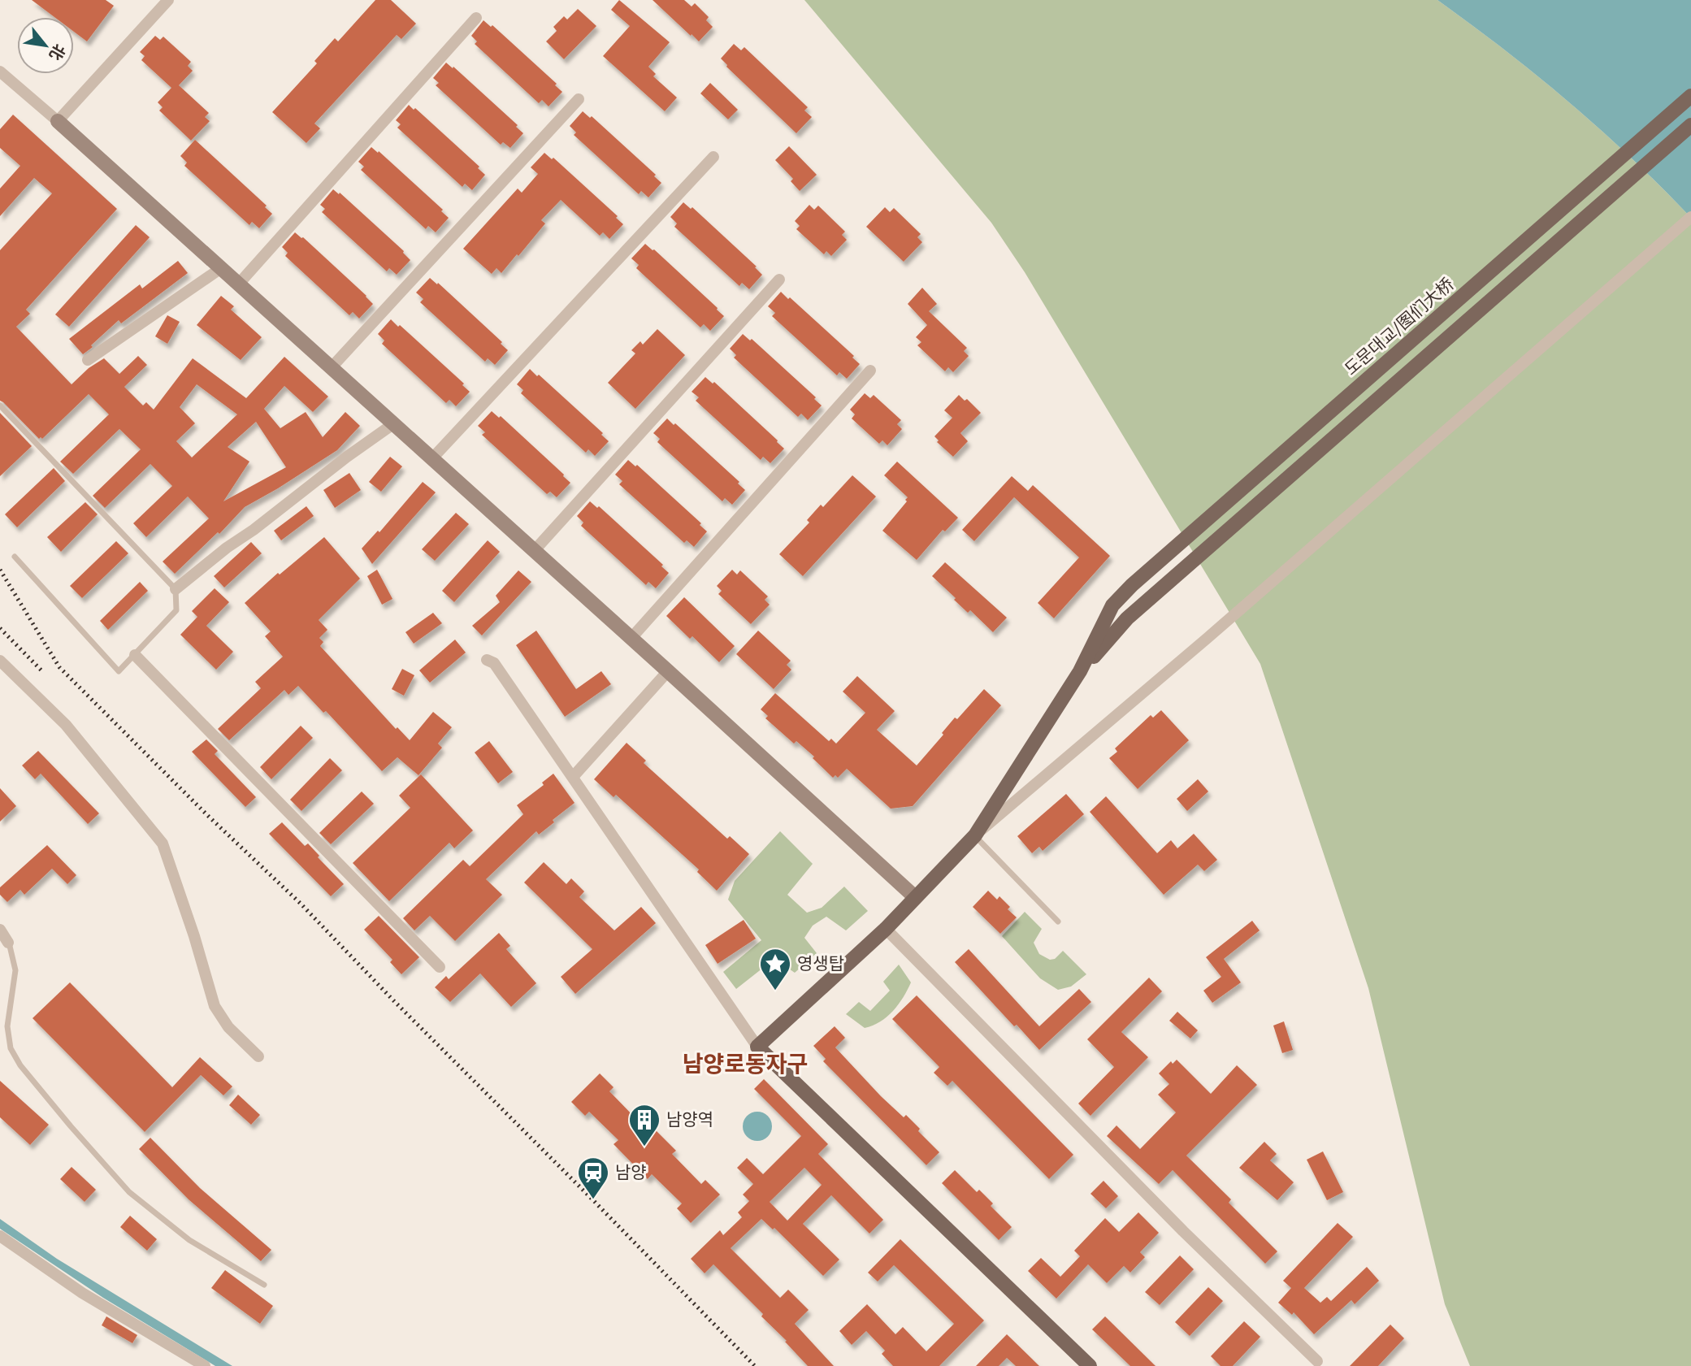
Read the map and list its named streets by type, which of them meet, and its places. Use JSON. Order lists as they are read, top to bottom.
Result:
{
  "streets": {
    "main road": ["도문대교/图们大桥"]
  },
  "districts": ["남양로동자구"],
  "places": {
    "place": ["영생탑"],
    "building": ["남양역"],
    "station": ["남양"]
  },
  "north": "bottom right"
}
